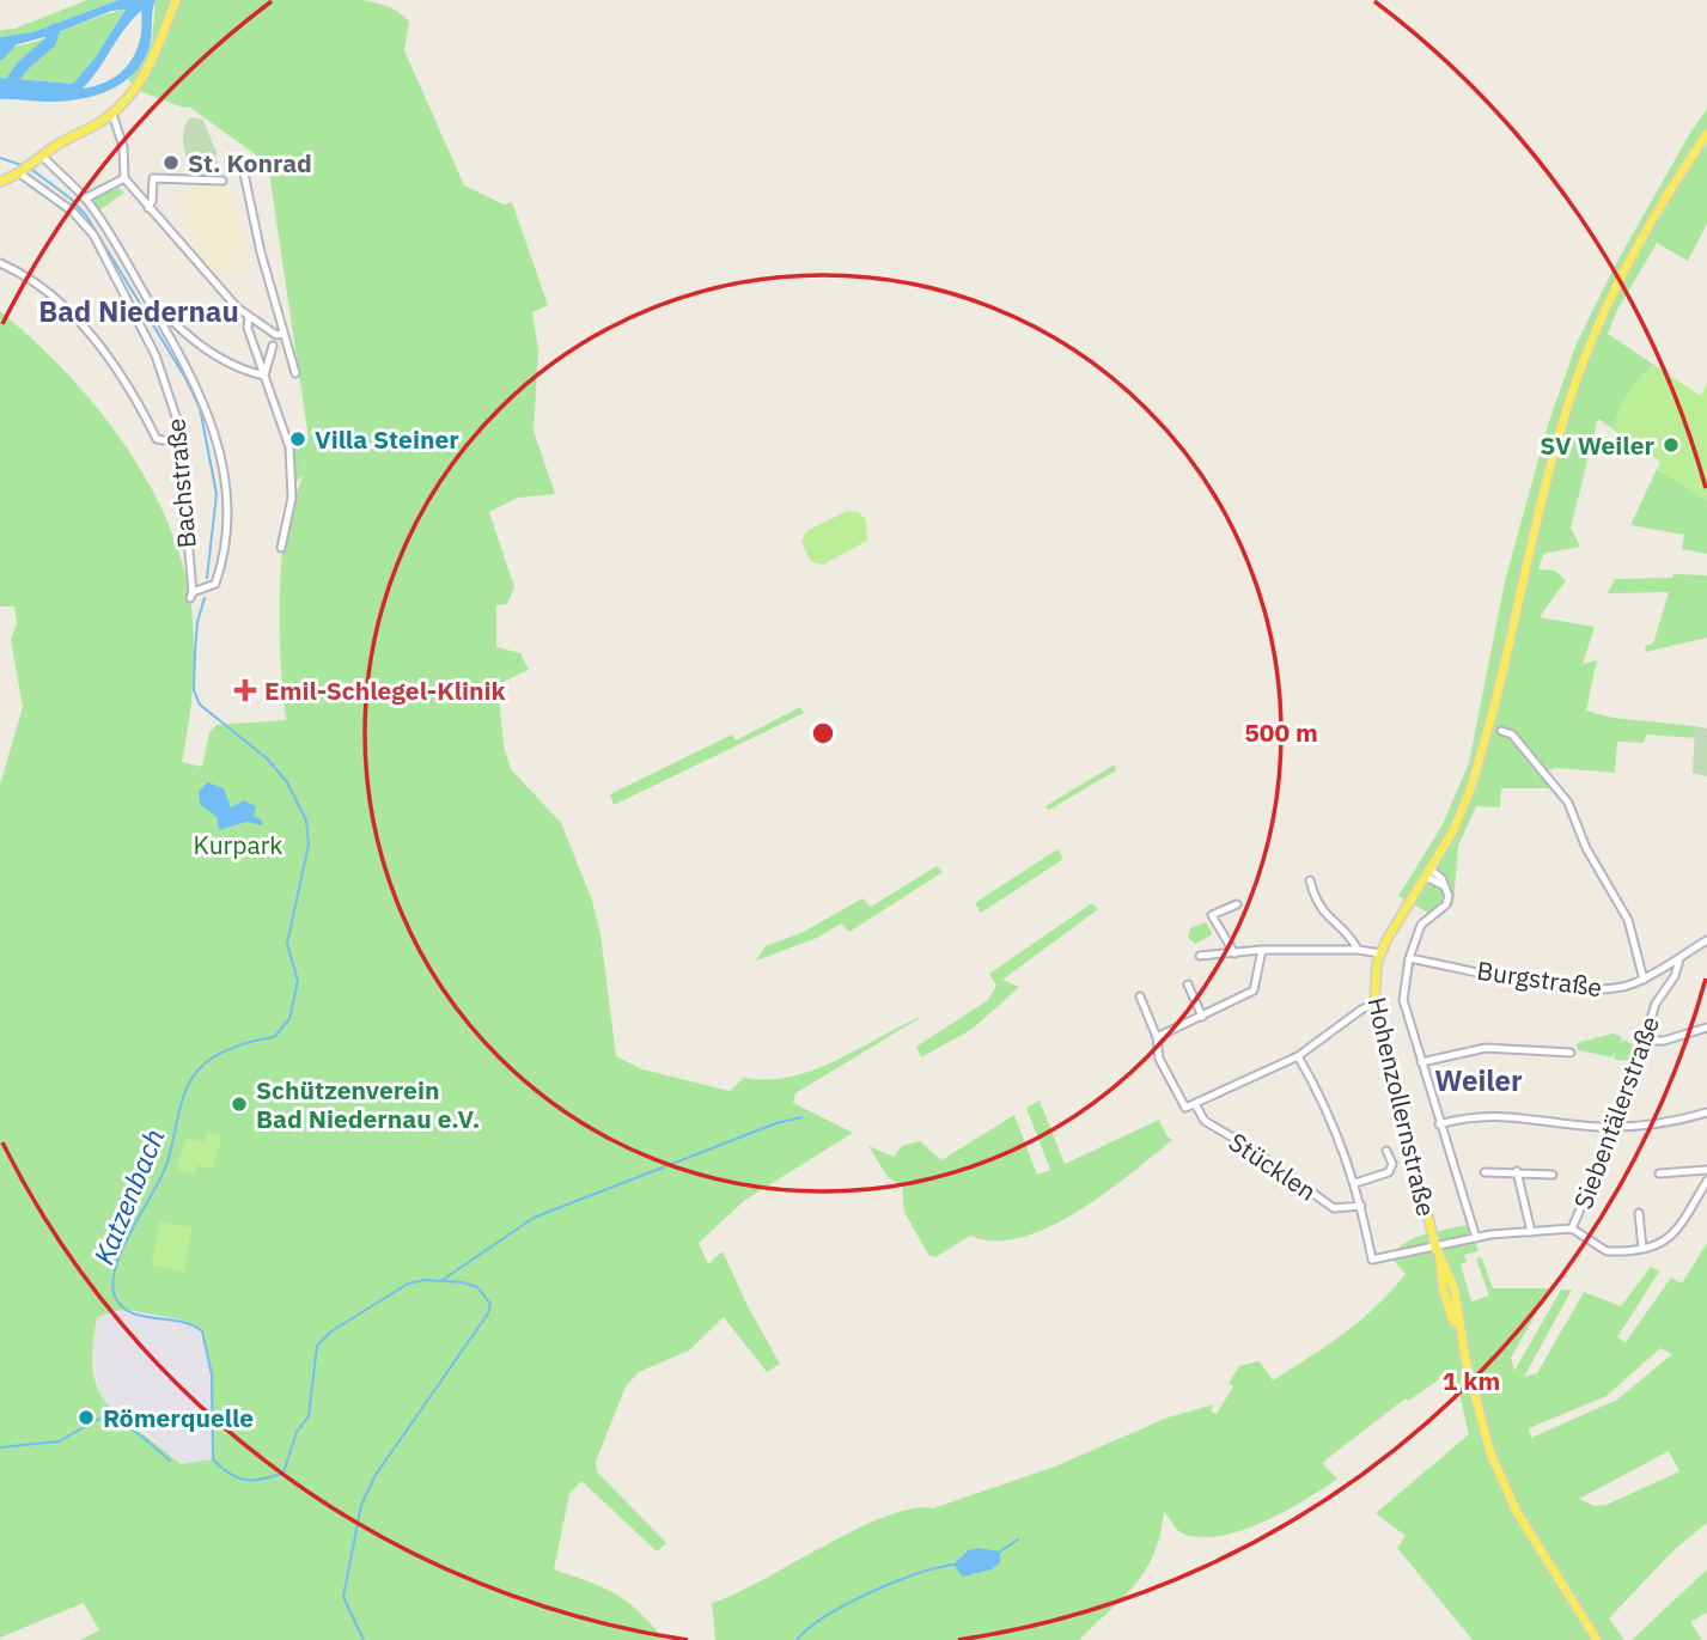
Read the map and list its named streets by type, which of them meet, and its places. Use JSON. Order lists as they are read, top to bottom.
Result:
{
  "streets": {
    "main road": ["Hohenzollernstraße"],
    "street": [
      "Bachstraße",
      "Burgstraße",
      "Siebentälerstraße",
      "Stücklen"
    ]
  },
  "crossings": [
    ["Burgstraße", "Siebentälerstraße"],
    ["Hohenzollernstraße", "Siebentälerstraße"],
    ["Siebentälerstraße", "Stücklen"]
  ],
  "districts": ["Bad Niedernau", "Weiler"],
  "water": ["Katzenbach"],
  "parks": ["Kurpark"],
  "places": {
    "other": [
      "St. Konrad",
      "Villa Steiner",
      "SV Weiler",
      "Schützenverein Bad Niedernau e.V.",
      "Römerquelle"
    ],
    "health": ["Emil-Schlegel-Klinik"]
  },
  "rings": ["500 m", "1 km"]
}
